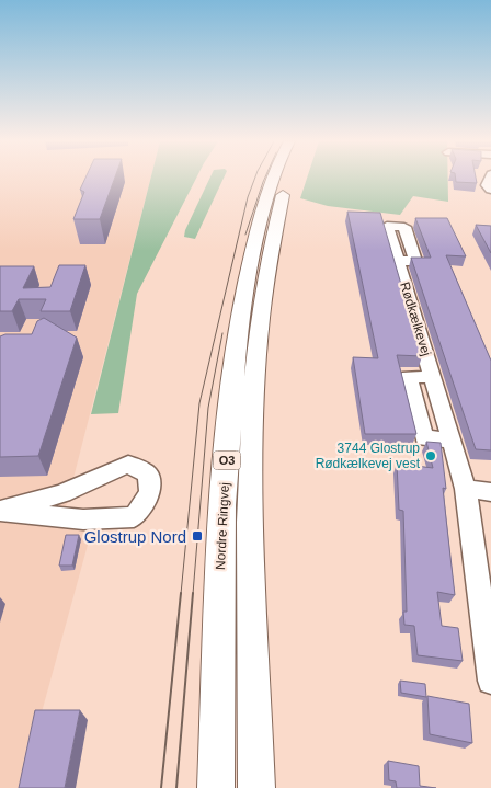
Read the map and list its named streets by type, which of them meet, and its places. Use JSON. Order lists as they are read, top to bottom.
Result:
{
  "streets": {
    "main road": ["O3", "Nordre Ringvej"],
    "street": ["Rødkælkevej"]
  },
  "places": {
    "other": ["3744 Glostrup Rødkælkevej vest"],
    "transit": ["Glostrup Nord"]
  }
}
